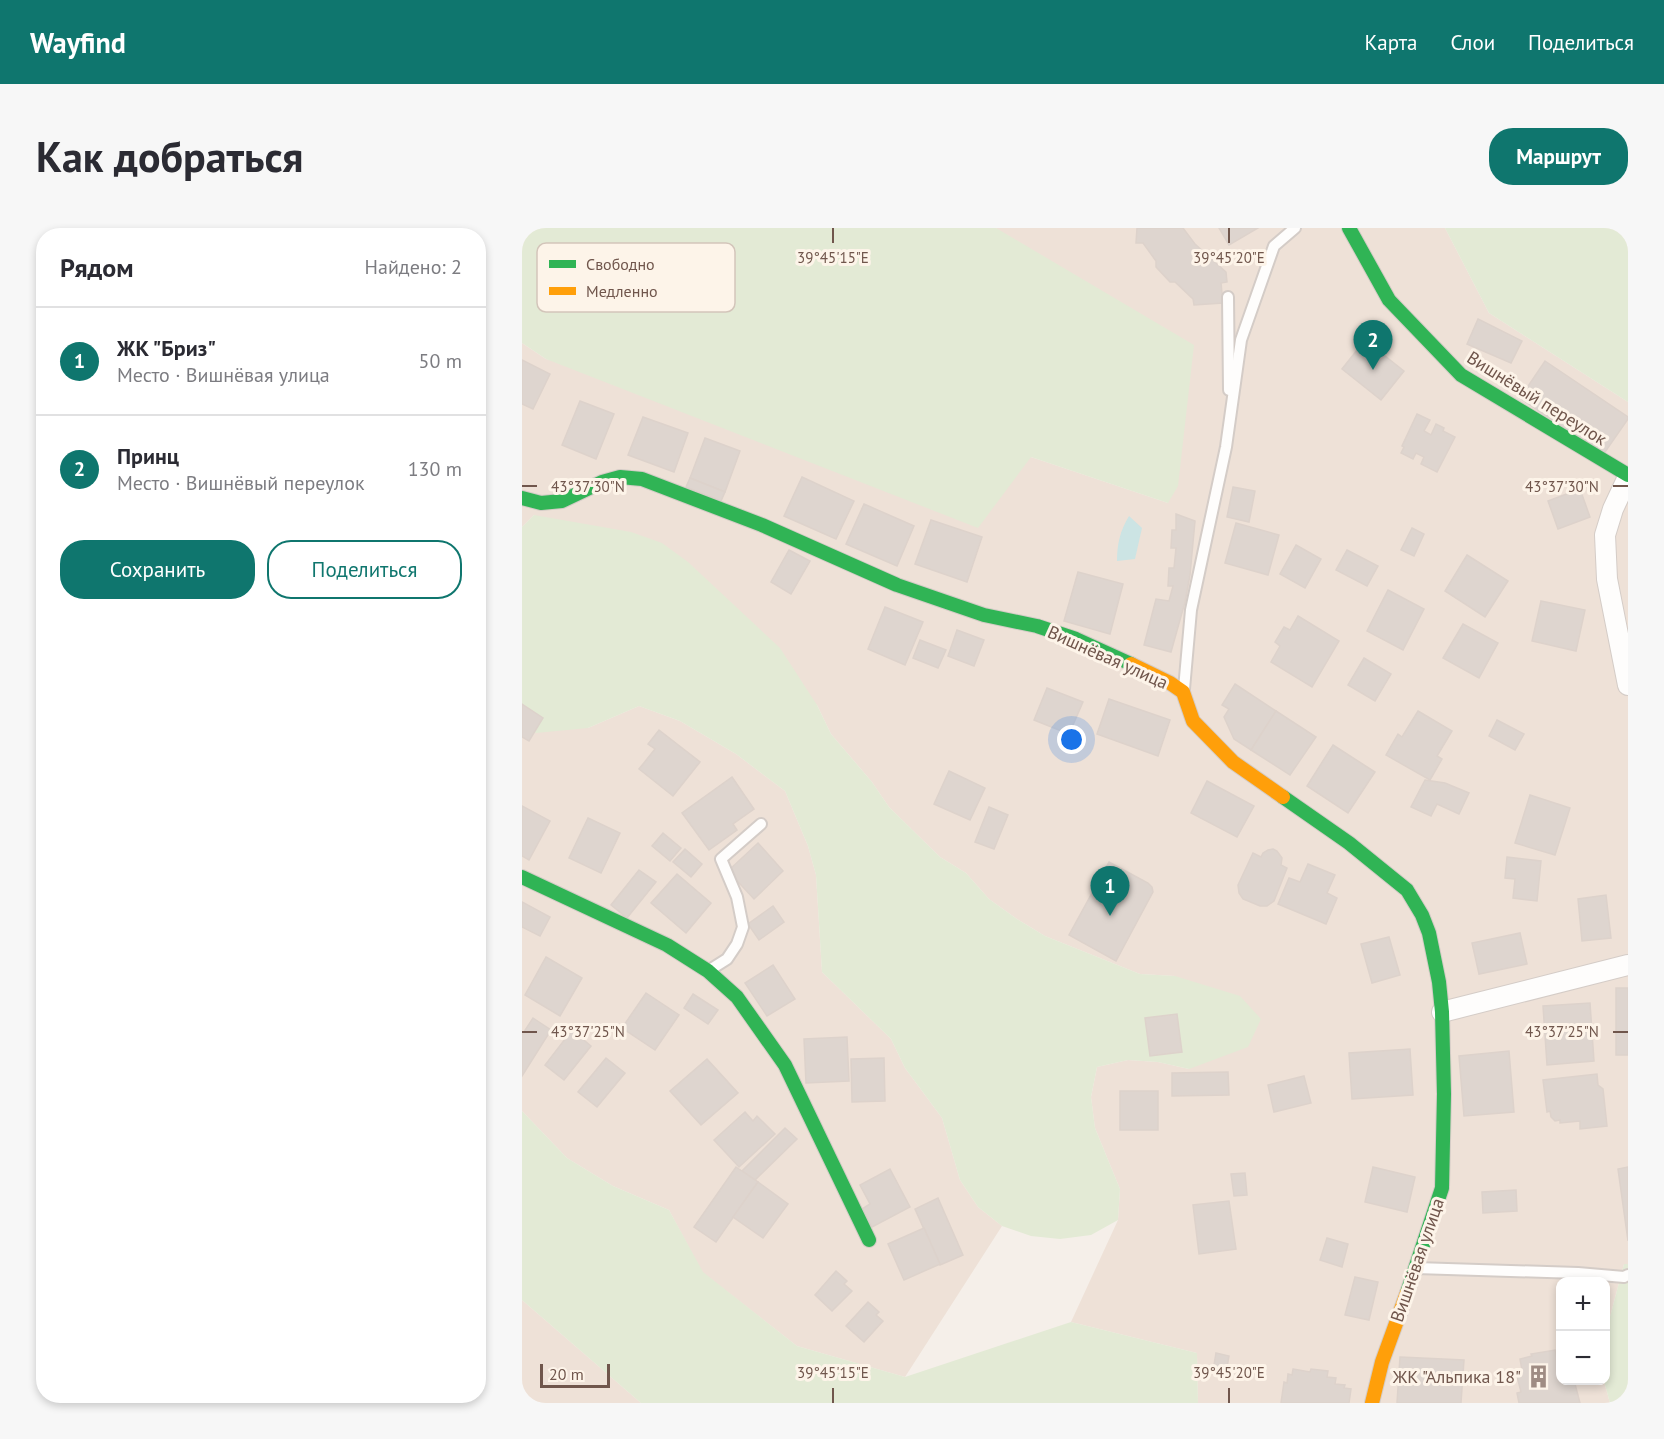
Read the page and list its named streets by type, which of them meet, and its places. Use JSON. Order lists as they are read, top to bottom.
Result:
{
  "streets": {
    "street": ["Вишнёвый переулок", "Вишнёвая улица"]
  },
  "places": {
    "building": ["ЖК \"Альпика 18\""]
  },
  "legend": ["Свободно", "Медленно"],
  "scale_bar": "20 m",
  "page": {
    "header": "Wayfind",
    "nav": ["Карта", "Слои", "Поделиться"],
    "buttons": [
      "Маршрут",
      ["Сохранить", "Поделиться"]
    ],
    "title": "Как добраться",
    "heading": ["Рядом", "Найдено: 2"],
    "list": [
      {
        "mark": "1",
        "name": "ЖК \"Бриз\"",
        "note": "Место · Вишнёвая улица",
        "value": "50 m"
      },
      {
        "mark": "2",
        "name": "Принц",
        "note": "Место · Вишнёвый переулок",
        "value": "130 m"
      }
    ],
    "pins": ["2", "1"],
    "map_buttons": ["+", "−"],
    "scale": "20 m"
  },
  "coordinates": [
    "39°45'15\"E",
    "39°45'20\"E",
    "43°37'30\"N",
    "43°37'25\"N"
  ]
}
